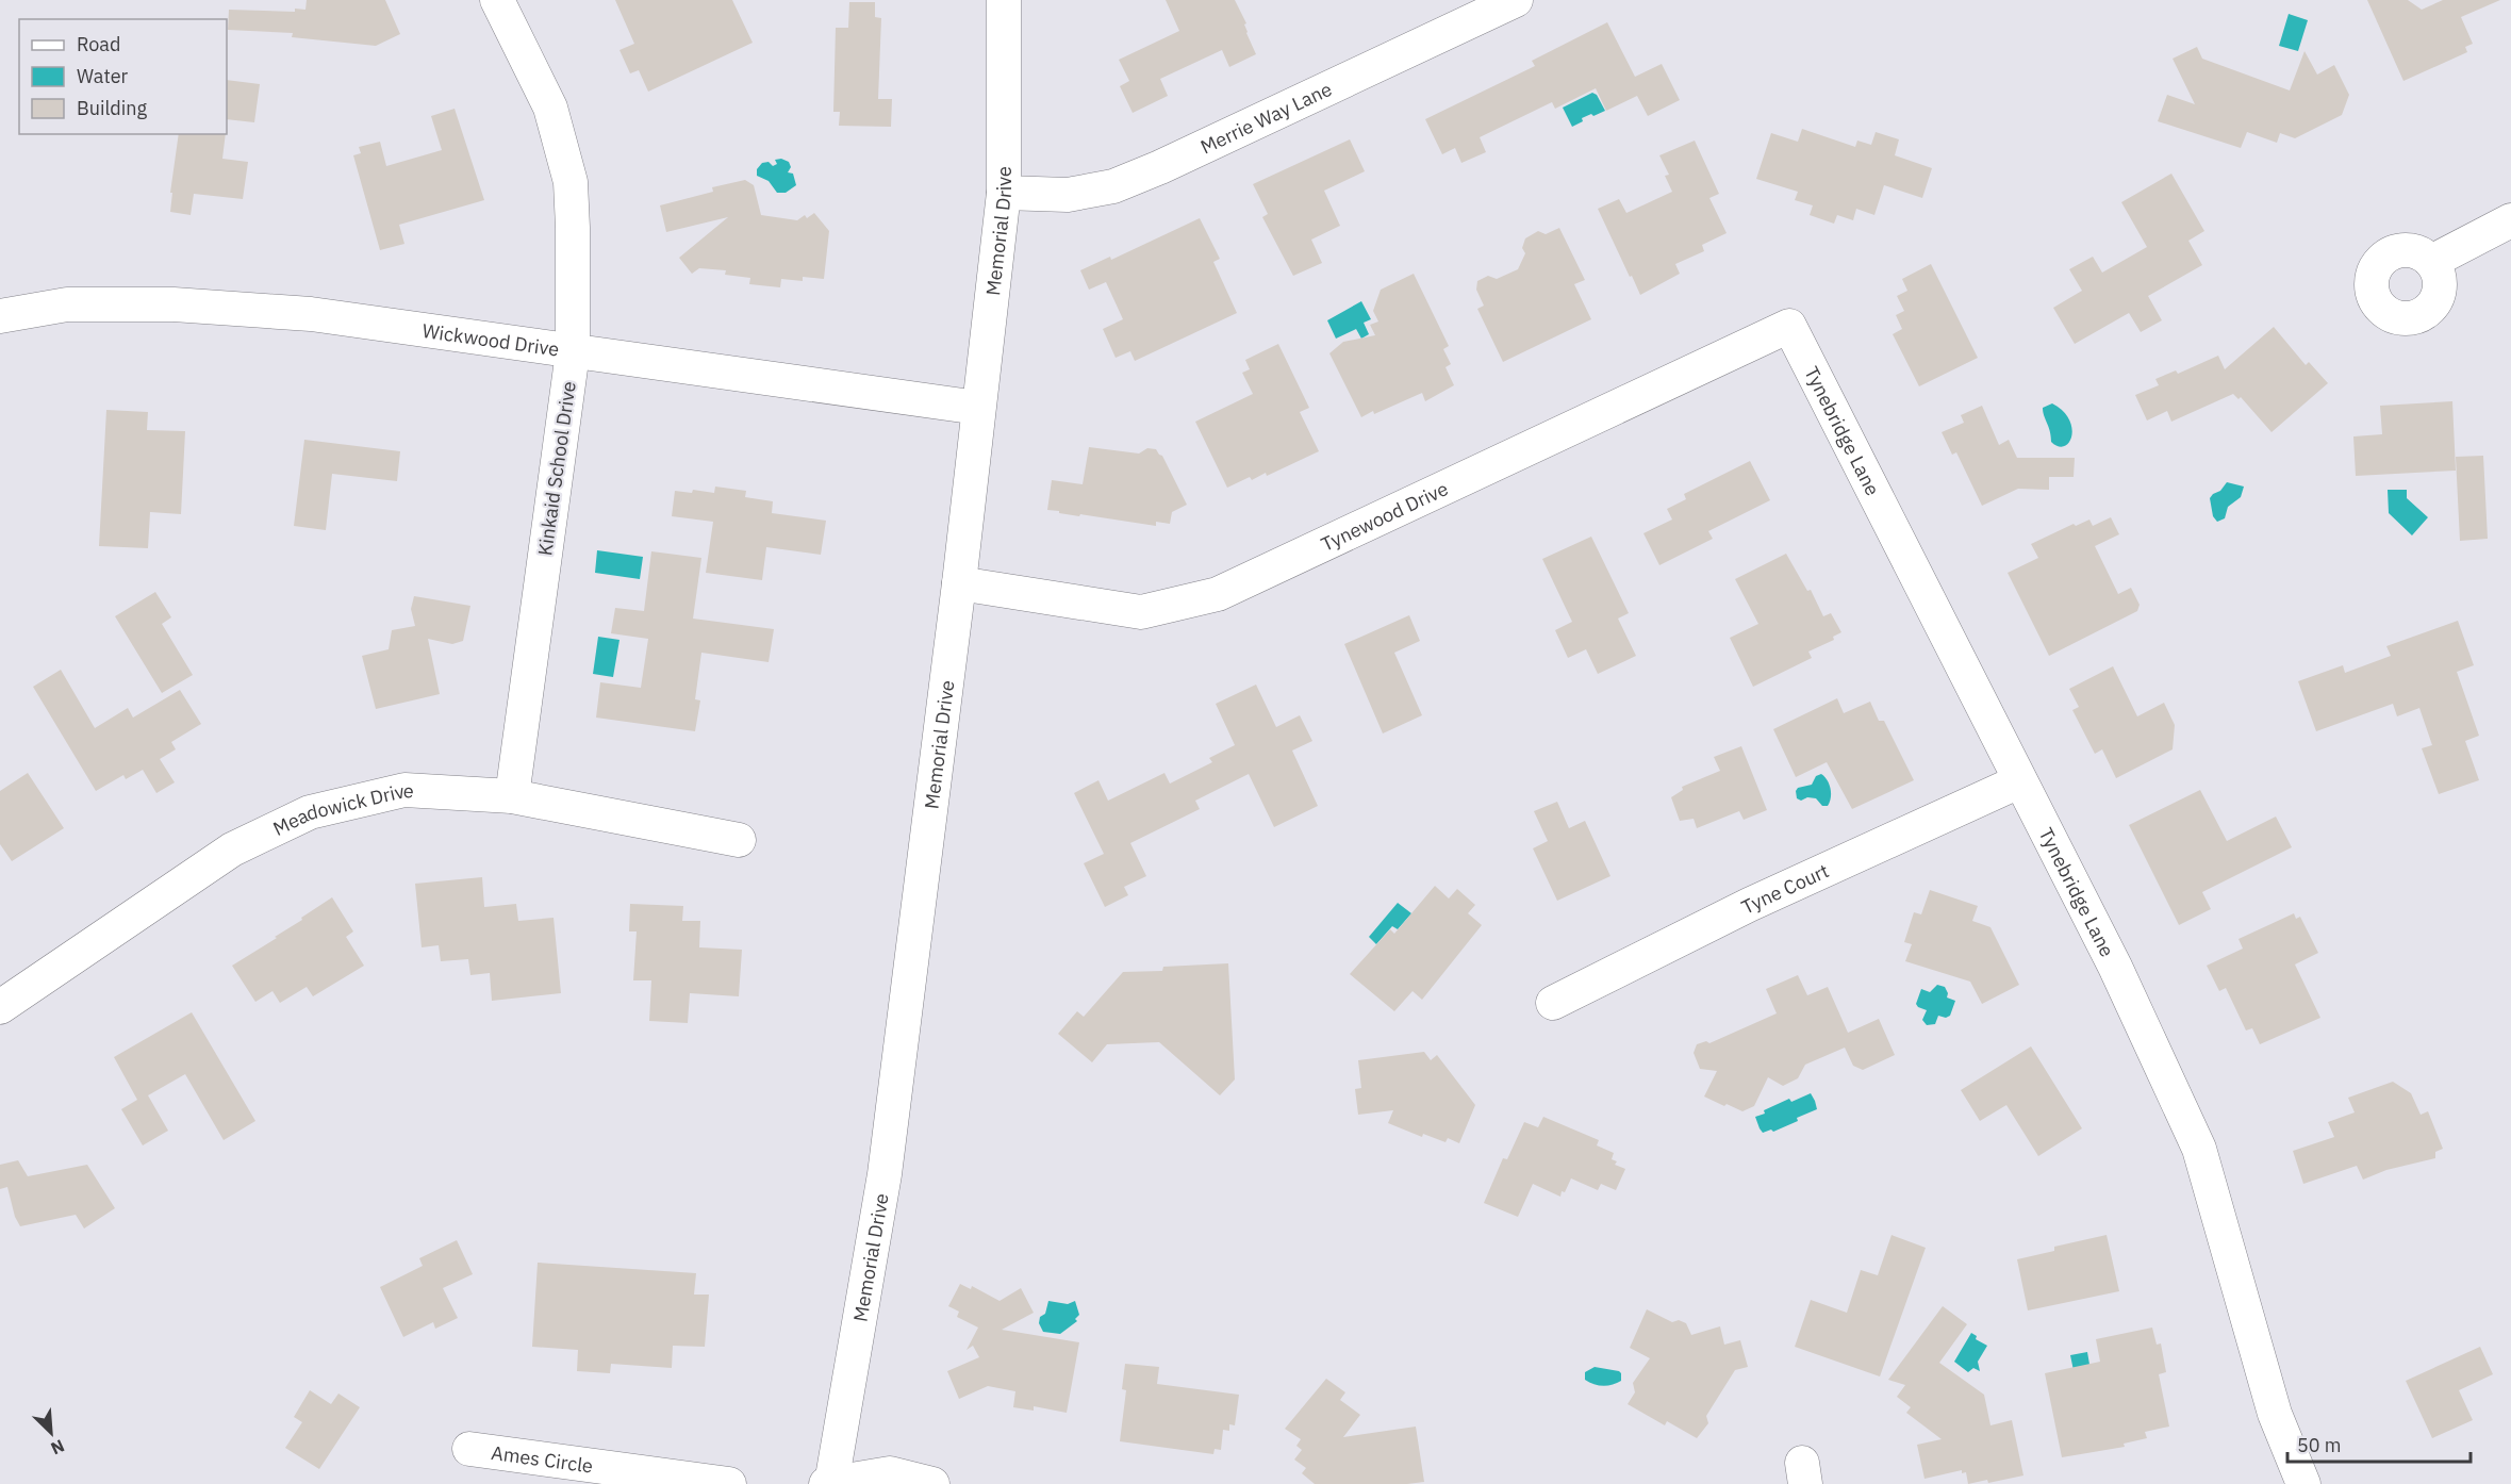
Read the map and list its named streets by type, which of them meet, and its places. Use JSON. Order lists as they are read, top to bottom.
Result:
{
  "streets": {
    "street": [
      "Merrie Way Lane",
      "Memorial Drive",
      "Wickwood Drive",
      "Tynebridge Lane",
      "Kinkaid School Drive",
      "Tynewood Drive",
      "Meadowick Drive",
      "Tyne Court",
      "Ames Circle"
    ]
  },
  "crossings": [
    ["Merrie Way Lane", "Memorial Drive"],
    ["Memorial Drive", "Wickwood Drive"],
    ["Memorial Drive", "Tynewood Drive"],
    ["Wickwood Drive", "Kinkaid School Drive"],
    ["Tynebridge Lane", "Tynewood Drive"],
    ["Tynebridge Lane", "Tyne Court"],
    ["Kinkaid School Drive", "Meadowick Drive"]
  ],
  "legend": ["Road", "Water", "Building"],
  "scale_bar": "50 m",
  "north": "bottom right"
}
